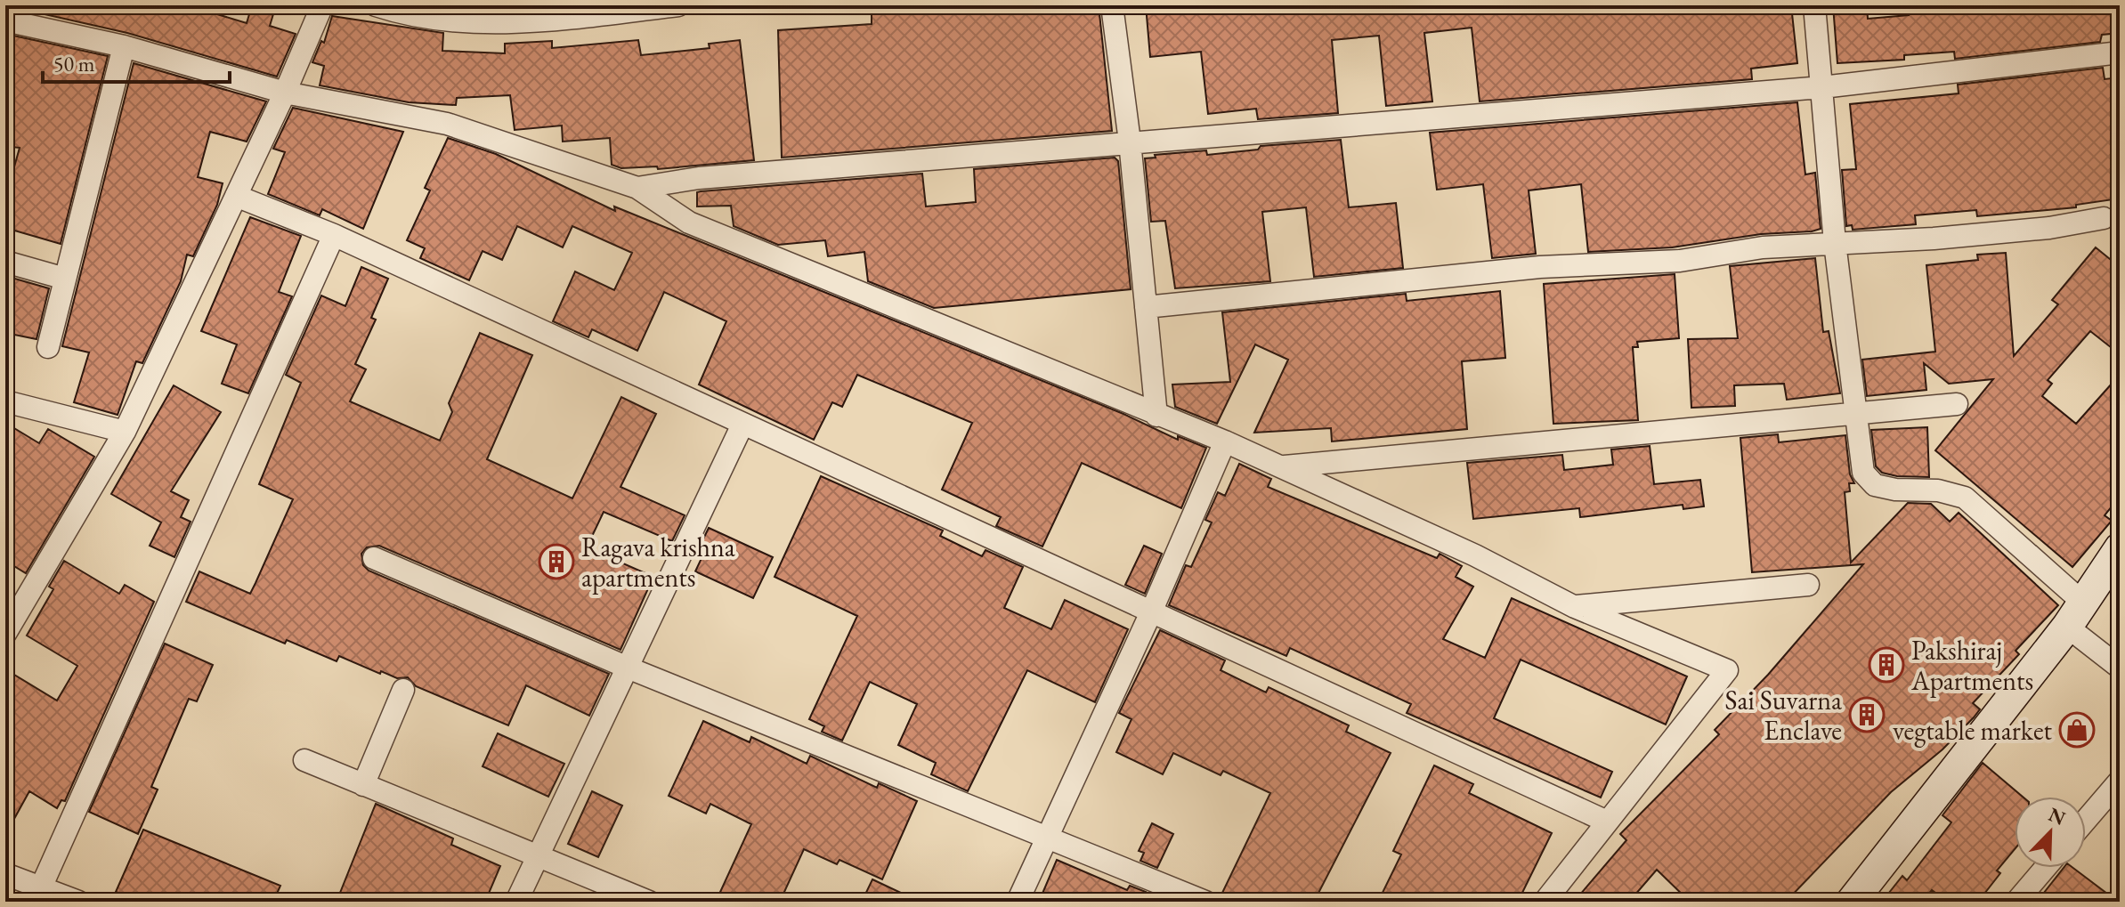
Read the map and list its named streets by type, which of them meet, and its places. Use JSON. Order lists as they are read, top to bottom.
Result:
{
  "places": {
    "building": ["Ragava krishna apartments", "Pakshiraj Apartments", "Sai Suvarna Enclave"],
    "shop": ["vegtable market"]
  },
  "scale_bar": "50 m",
  "north": "top right"
}
